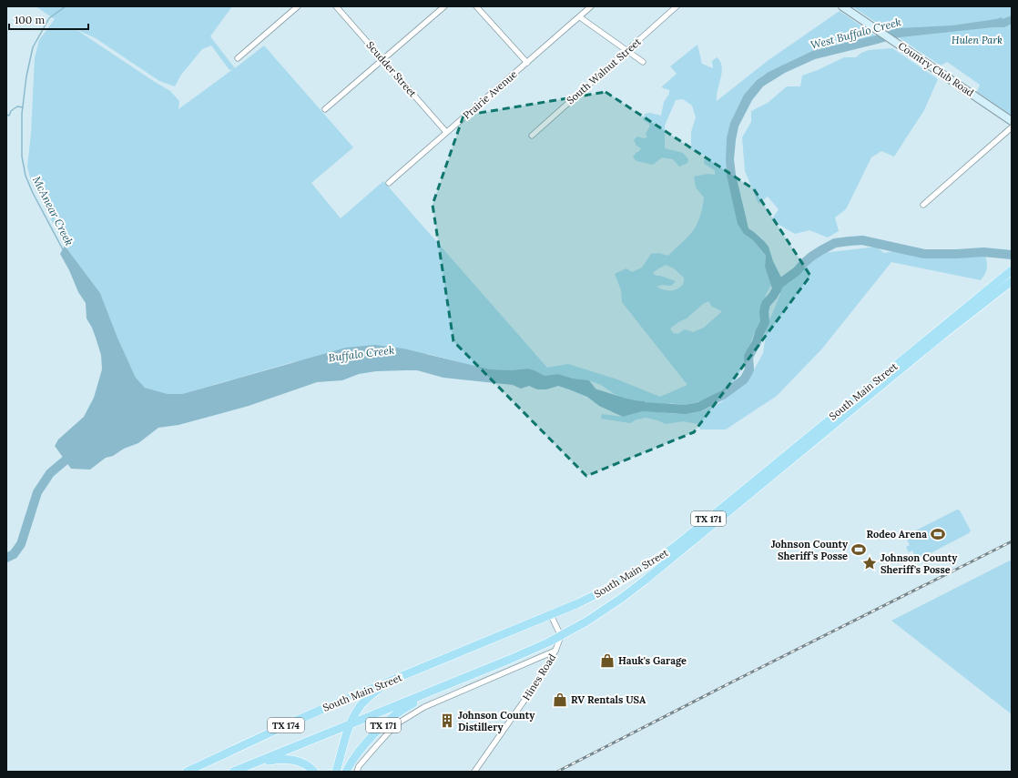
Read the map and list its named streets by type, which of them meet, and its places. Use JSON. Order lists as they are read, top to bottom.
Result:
{
  "streets": {
    "main road": [
      "Country Club Road",
      "South Main Street",
      "TX 171",
      "TX 174"
    ],
    "street": [
      "Scudder Street",
      "South Walnut Street",
      "Prairie Avenue",
      "Hines Road"
    ]
  },
  "crossings": [
    ["Scudder Street", "Prairie Avenue"],
    ["South Main Street", "TX 171"],
    ["South Main Street", "Hines Road"]
  ],
  "water": ["West Buffalo Creek", "McAnear Creek", "Buffalo Creek"],
  "parks": ["Hulen Park"],
  "places": {
    "sports": ["Rodeo Arena", "Johnson County Sheriff’s Posse"],
    "place": ["Johnson County Sheriff's Posse"],
    "shop": ["Hauk's Garage", "RV Rentals USA"],
    "building": ["Johnson County Distillery"]
  },
  "scale_bar": "100 m"
}
